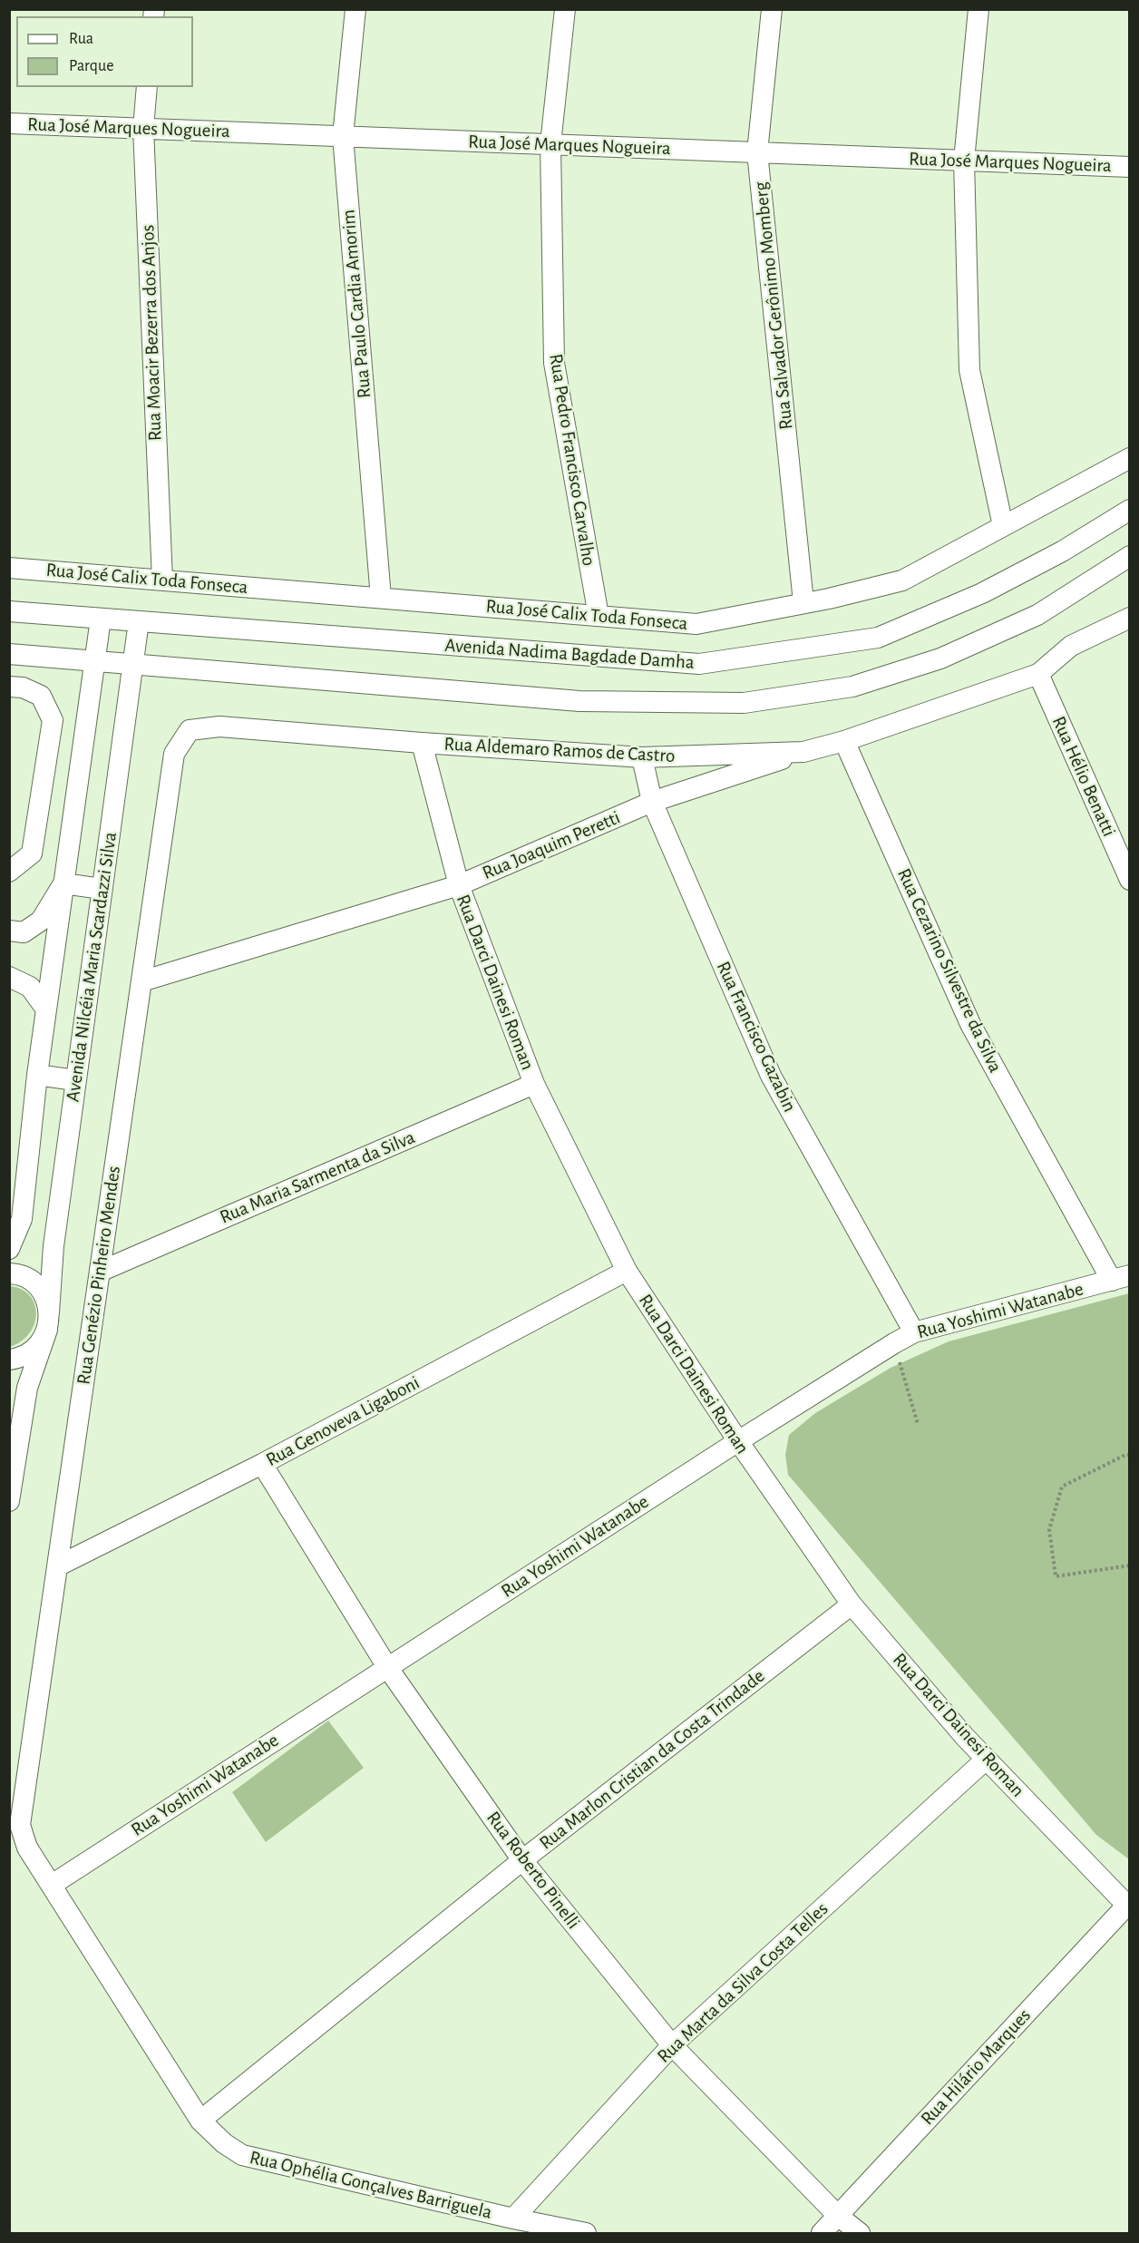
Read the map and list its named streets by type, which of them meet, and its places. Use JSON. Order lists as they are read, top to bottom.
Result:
{
  "streets": {
    "street": [
      "Rua José Marques Nogueira",
      "Rua Paulo Cardia Amorim",
      "Rua Salvador Gerônimo Momberg",
      "Rua Moacir Bezerra dos Anjos",
      "Rua Pedro Francisco Carvalho",
      "Rua José Calix Toda Fonseca",
      "Avenida Nadima Bagdade Damha",
      "Rua Aldemaro Ramos de Castro",
      "Rua Hélio Benatti",
      "Rua Joaquim Peretti",
      "Avenida Nilcéia Maria Scardazzi Silva",
      "Rua Cezarino Silvestre da Silva",
      "Rua Darci Dainesi Roman",
      "Rua Francisco Gazabin",
      "Rua Maria Sarmenta da Silva",
      "Rua Genézio Pinheiro Mendes",
      "Rua Yoshimi Watanabe",
      "Rua Genoveva Ligaboni",
      "Rua Marlon Cristian da Costa Trindade",
      "Rua Roberto Pinelli",
      "Rua Marta da Silva Costa Telles",
      "Rua Hilário Marques",
      "Rua Ophélia Gonçalves Barriguela"
    ]
  },
  "crossings": [
    ["Rua José Marques Nogueira", "Rua Paulo Cardia Amorim"],
    ["Rua José Marques Nogueira", "Rua Salvador Gerônimo Momberg"],
    ["Rua José Marques Nogueira", "Rua Moacir Bezerra dos Anjos"],
    ["Rua José Marques Nogueira", "Rua Pedro Francisco Carvalho"],
    ["Rua Paulo Cardia Amorim", "Rua José Calix Toda Fonseca"],
    ["Rua Salvador Gerônimo Momberg", "Rua José Calix Toda Fonseca"],
    ["Rua Moacir Bezerra dos Anjos", "Rua José Calix Toda Fonseca"],
    ["Rua Pedro Francisco Carvalho", "Rua José Calix Toda Fonseca"],
    ["Avenida Nadima Bagdade Damha", "Avenida Nilcéia Maria Scardazzi Silva"],
    ["Rua Aldemaro Ramos de Castro", "Rua Hélio Benatti"],
    ["Rua Aldemaro Ramos de Castro", "Rua Joaquim Peretti"],
    ["Rua Aldemaro Ramos de Castro", "Rua Cezarino Silvestre da Silva"],
    ["Rua Aldemaro Ramos de Castro", "Rua Darci Dainesi Roman"],
    ["Rua Aldemaro Ramos de Castro", "Rua Francisco Gazabin"],
    ["Rua Aldemaro Ramos de Castro", "Rua Genézio Pinheiro Mendes"],
    ["Rua Joaquim Peretti", "Rua Darci Dainesi Roman"],
    ["Rua Joaquim Peretti", "Rua Francisco Gazabin"],
    ["Rua Joaquim Peretti", "Rua Genézio Pinheiro Mendes"],
    ["Rua Cezarino Silvestre da Silva", "Rua Yoshimi Watanabe"],
    ["Rua Darci Dainesi Roman", "Rua Maria Sarmenta da Silva"],
    ["Rua Darci Dainesi Roman", "Rua Yoshimi Watanabe"],
    ["Rua Darci Dainesi Roman", "Rua Genoveva Ligaboni"],
    ["Rua Darci Dainesi Roman", "Rua Marlon Cristian da Costa Trindade"],
    ["Rua Darci Dainesi Roman", "Rua Marta da Silva Costa Telles"],
    ["Rua Darci Dainesi Roman", "Rua Hilário Marques"],
    ["Rua Francisco Gazabin", "Rua Yoshimi Watanabe"],
    ["Rua Maria Sarmenta da Silva", "Rua Genézio Pinheiro Mendes"],
    ["Rua Genézio Pinheiro Mendes", "Rua Genoveva Ligaboni"],
    ["Rua Genézio Pinheiro Mendes", "Rua Ophélia Gonçalves Barriguela"],
    ["Rua Yoshimi Watanabe", "Rua Roberto Pinelli"],
    ["Rua Yoshimi Watanabe", "Rua Ophélia Gonçalves Barriguela"],
    ["Rua Genoveva Ligaboni", "Rua Roberto Pinelli"],
    ["Rua Marlon Cristian da Costa Trindade", "Rua Roberto Pinelli"],
    ["Rua Marlon Cristian da Costa Trindade", "Rua Ophélia Gonçalves Barriguela"],
    ["Rua Roberto Pinelli", "Rua Marta da Silva Costa Telles"],
    ["Rua Roberto Pinelli", "Rua Hilário Marques"],
    ["Rua Marta da Silva Costa Telles", "Rua Ophélia Gonçalves Barriguela"]
  ],
  "legend": ["Rua", "Parque"]
}
